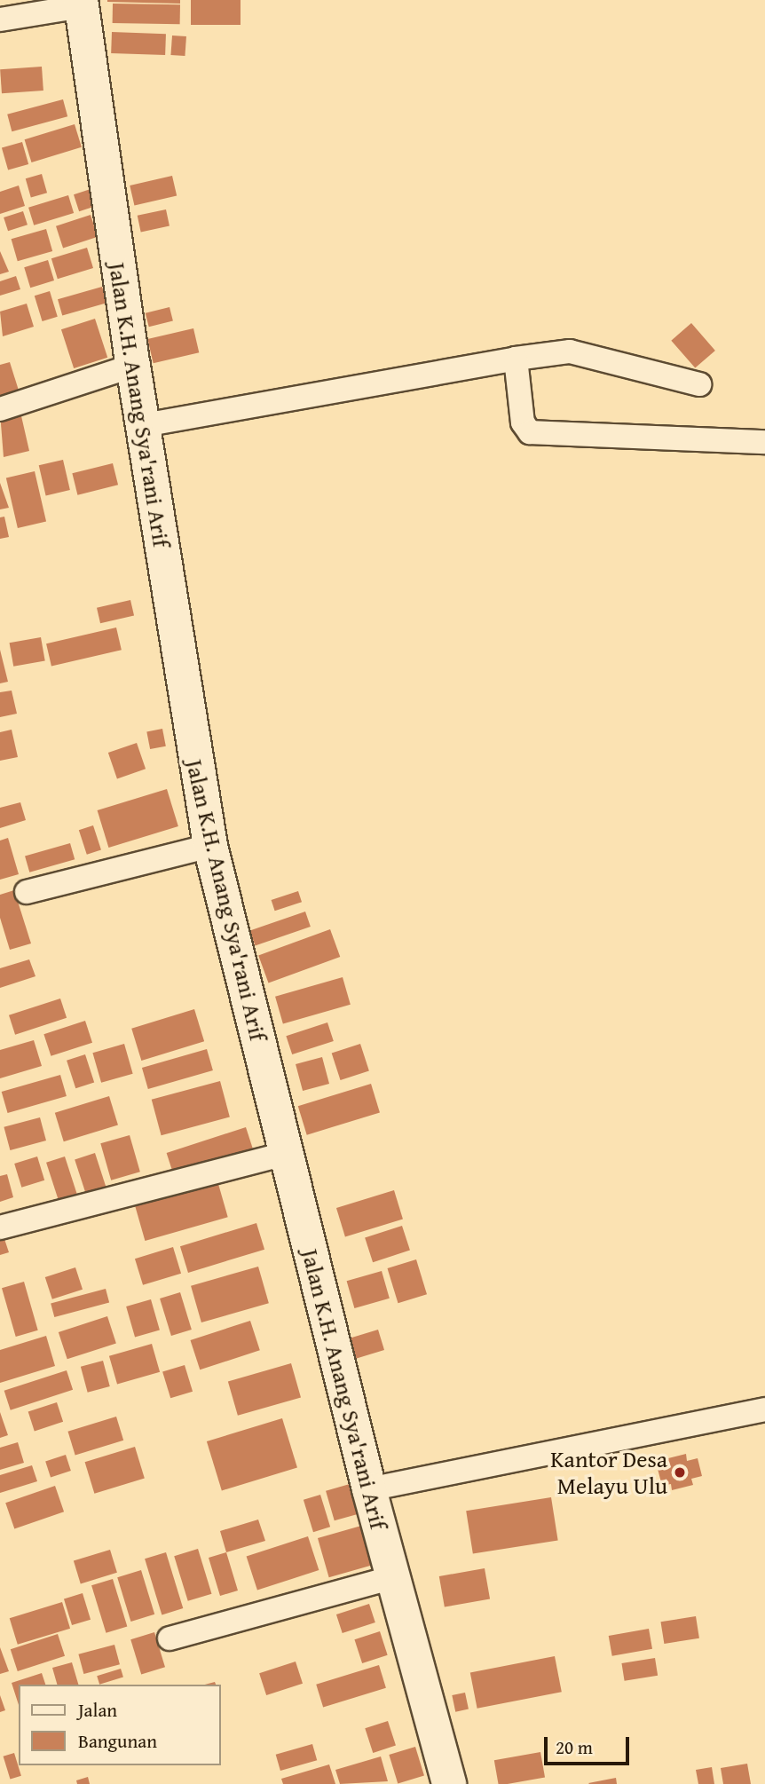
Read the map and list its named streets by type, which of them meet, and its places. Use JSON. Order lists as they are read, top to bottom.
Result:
{
  "streets": {
    "street": ["Jalan K.H. Anang Sya'rani Arif"]
  },
  "places": ["Kantor Desa Melayu Ulu"],
  "legend": ["Jalan", "Bangunan"],
  "scale_bar": "20 m"
}
